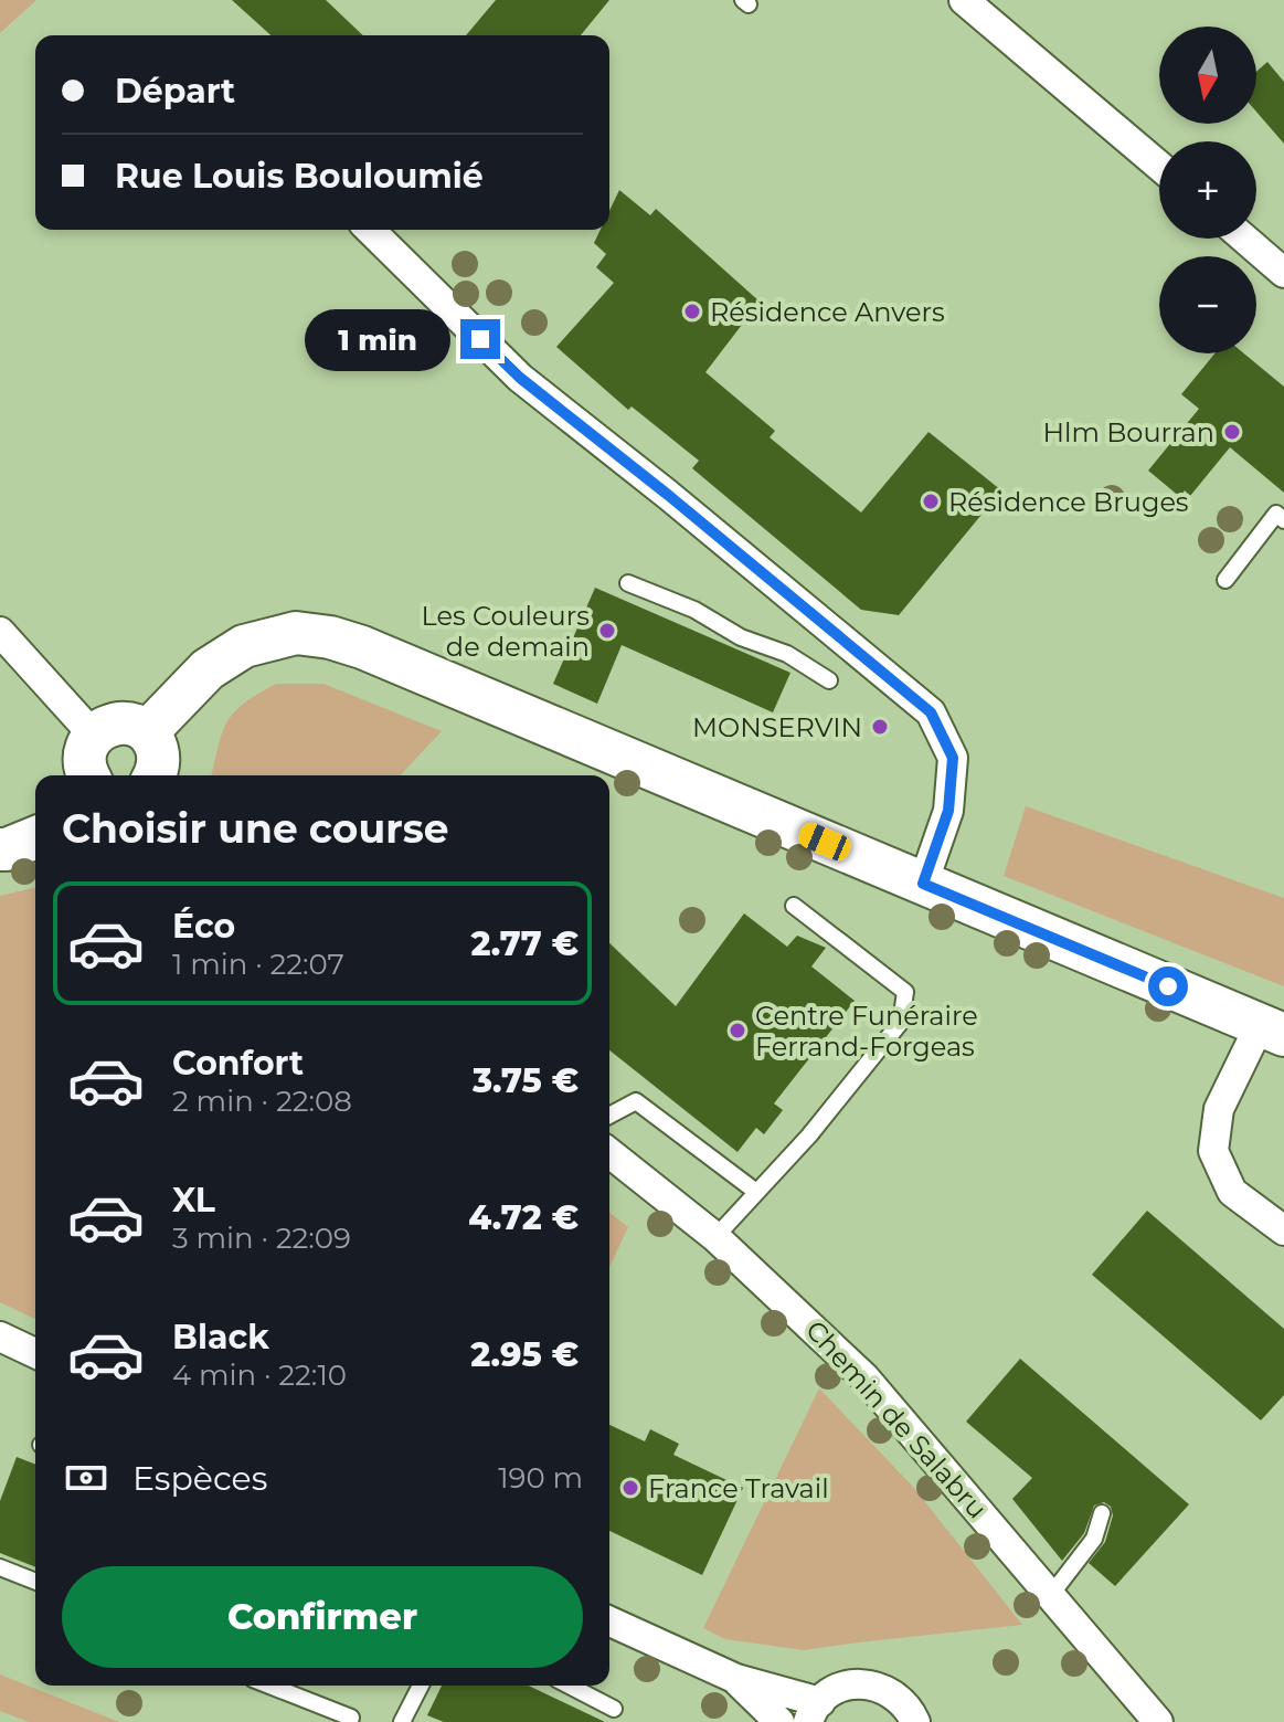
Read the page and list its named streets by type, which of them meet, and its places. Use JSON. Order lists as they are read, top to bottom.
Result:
{
  "streets": {
    "street": ["Chemin de Salabru"]
  },
  "places": [
    "Résidence Anvers",
    "Hlm Bourran",
    "Résidence Bruges",
    "Les Couleurs de demain",
    "MONSERVIN",
    "Centre Funéraire Ferrand-Forgeas",
    "France Travail"
  ],
  "north": "bottom",
  "page": {
    "map_buttons": ["+", "−"],
    "banner": ["Départ", "Rue Louis Bouloumié"],
    "bubble": "1 min",
    "heading": "Choisir une course",
    "list": [
      {
        "name": "Éco",
        "note": "1 min · 22:07",
        "value": "2.77 €"
      },
      {
        "name": "Confort",
        "note": "2 min · 22:08",
        "value": "3.75 €"
      },
      {
        "name": "XL",
        "note": "3 min · 22:09",
        "value": "4.72 €"
      },
      {
        "name": "Black",
        "note": "4 min · 22:10",
        "value": "2.95 €"
      }
    ],
    "pay": ["Espèces", "190 m"],
    "buttons": "Confirmer"
  }
}
